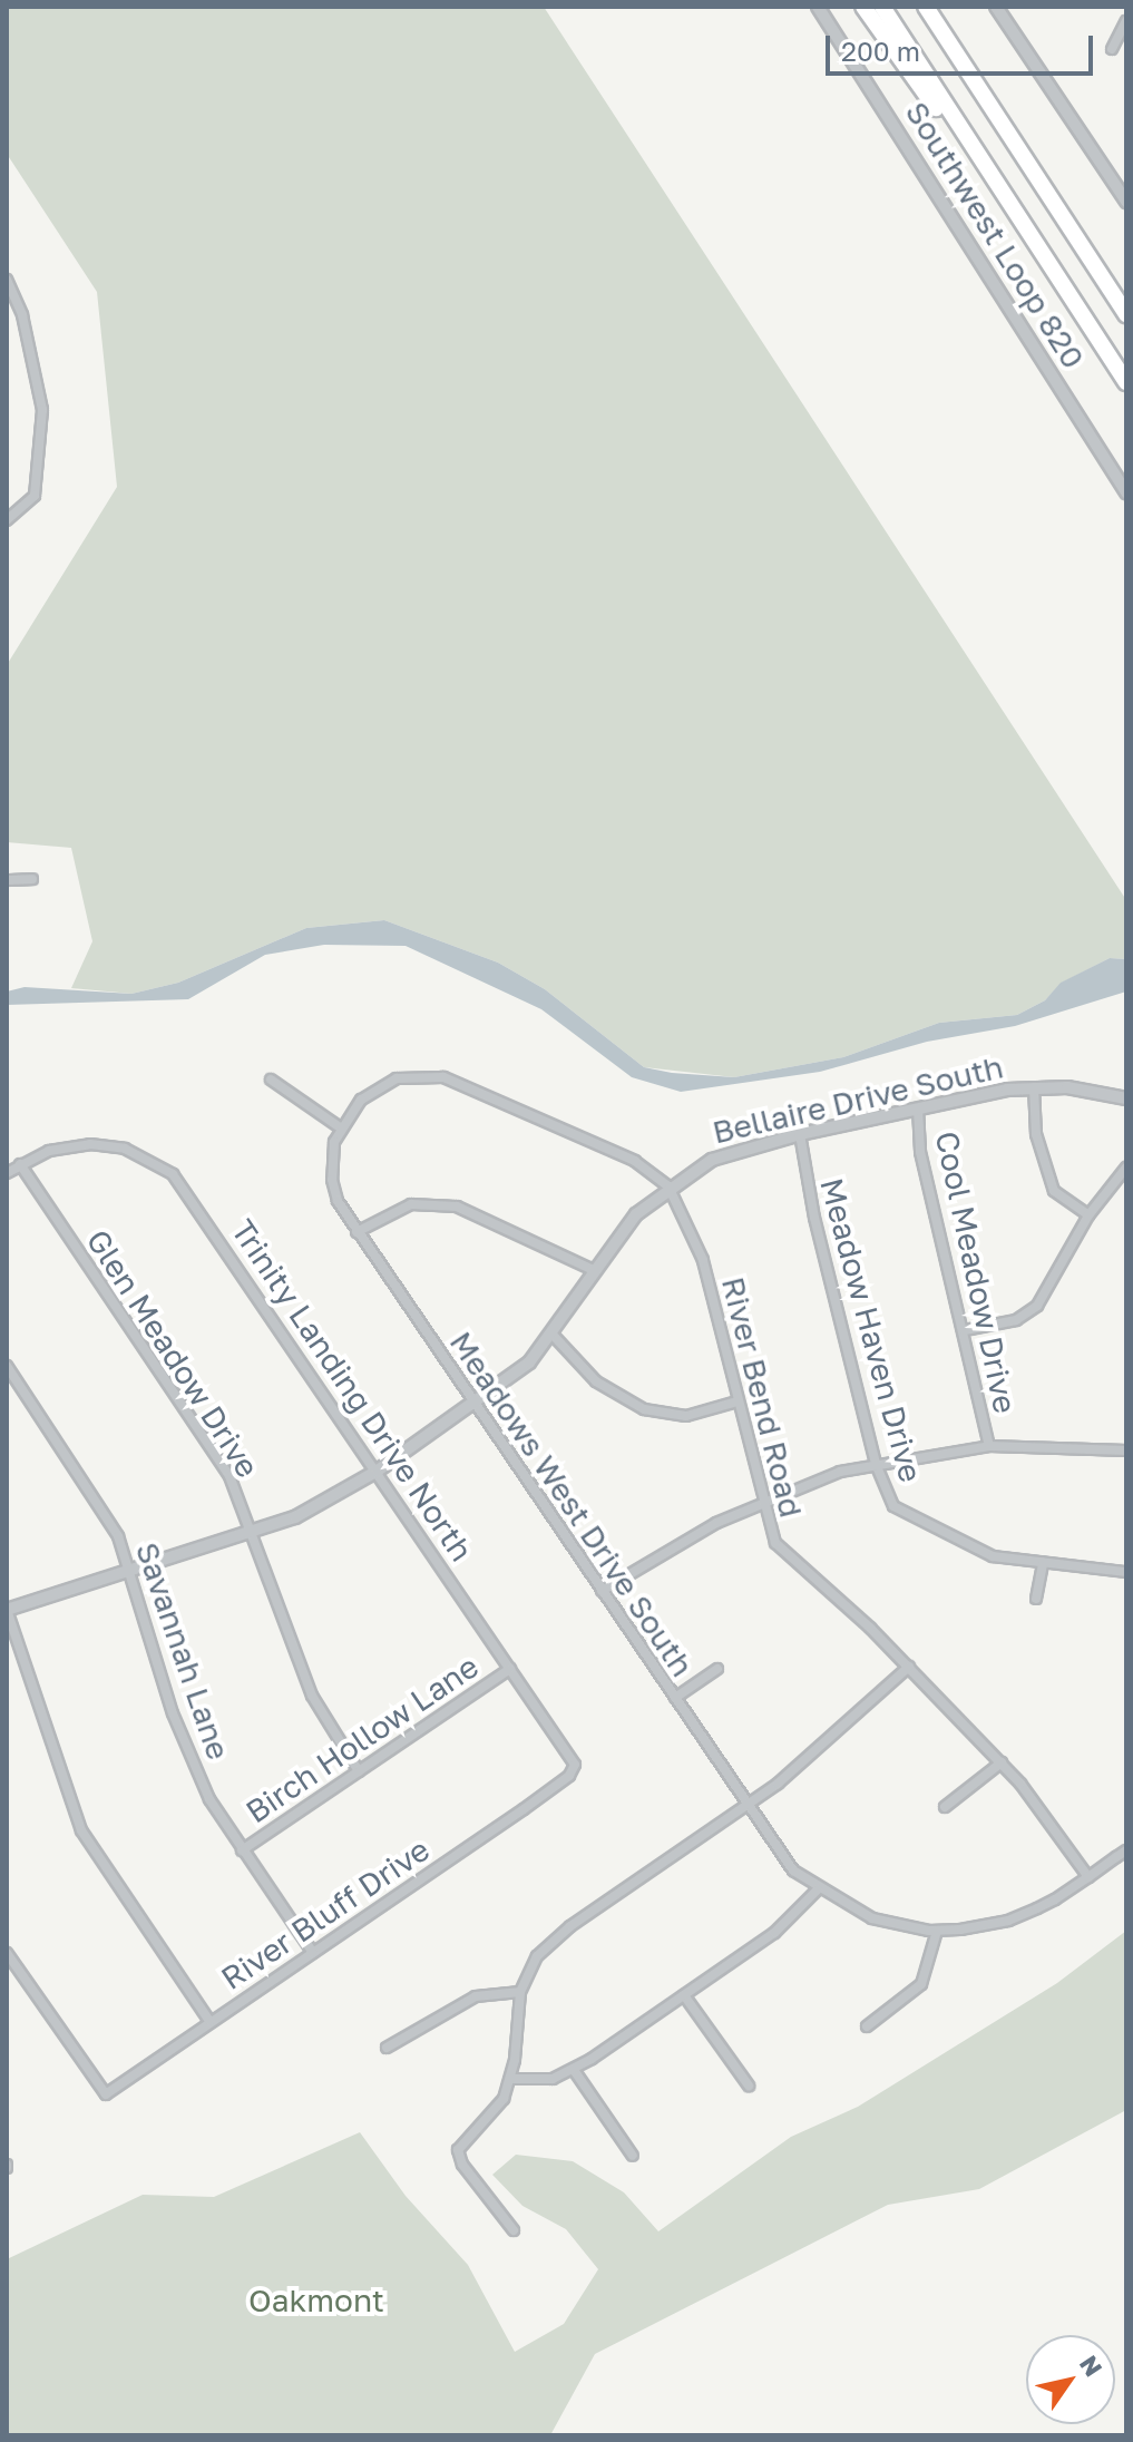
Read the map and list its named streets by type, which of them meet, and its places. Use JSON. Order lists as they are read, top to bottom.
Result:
{
  "streets": {
    "street": [
      "Southwest Loop 820",
      "Bellaire Drive South",
      "Cool Meadow Drive",
      "Meadow Haven Drive",
      "Glen Meadow Drive",
      "Trinity Landing Drive North",
      "River Bend Road",
      "Meadows West Drive South",
      "Savannah Lane",
      "Birch Hollow Lane",
      "River Bluff Drive"
    ]
  },
  "crossings": [
    ["Bellaire Drive South", "Cool Meadow Drive"],
    ["Bellaire Drive South", "Meadow Haven Drive"],
    ["Bellaire Drive South", "Glen Meadow Drive"],
    ["Bellaire Drive South", "Trinity Landing Drive North"],
    ["Bellaire Drive South", "River Bend Road"],
    ["Bellaire Drive South", "Meadows West Drive South"],
    ["Bellaire Drive South", "Savannah Lane"],
    ["Glen Meadow Drive", "Trinity Landing Drive North"],
    ["Glen Meadow Drive", "Birch Hollow Lane"],
    ["Trinity Landing Drive North", "Birch Hollow Lane"],
    ["Trinity Landing Drive North", "River Bluff Drive"],
    ["River Bend Road", "Meadows West Drive South"],
    ["Savannah Lane", "Birch Hollow Lane"],
    ["Savannah Lane", "River Bluff Drive"]
  ],
  "parks": ["Oakmont"],
  "scale_bar": "200 m",
  "north": "top right"
}
